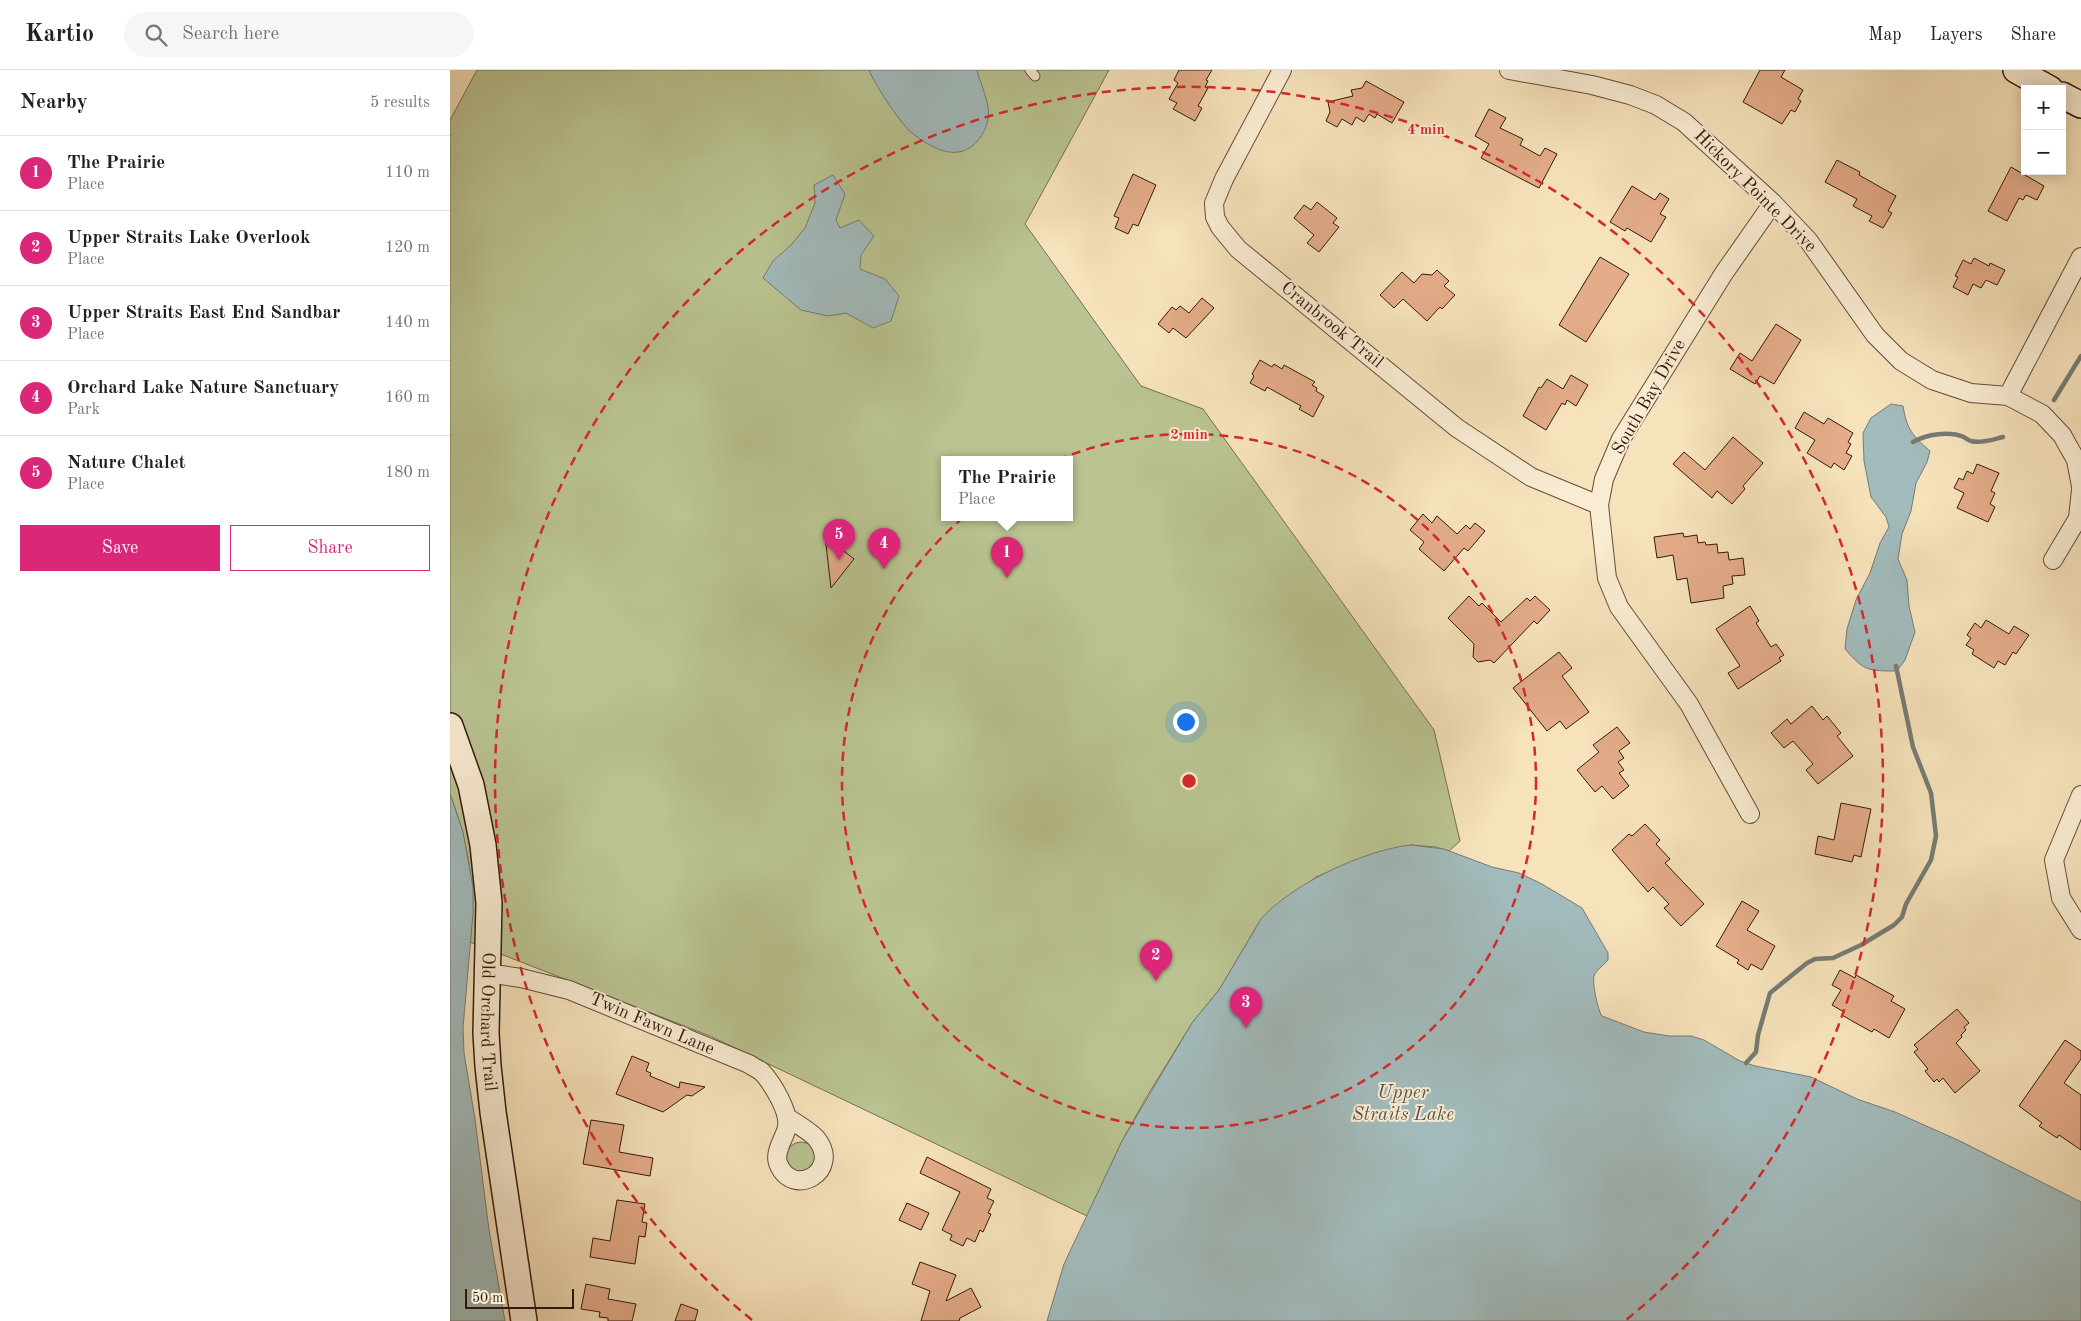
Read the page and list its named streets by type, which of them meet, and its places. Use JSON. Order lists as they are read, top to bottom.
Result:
{
  "streets": {
    "street": [
      "Hickory Pointe Drive",
      "Cranbrook Trail",
      "South Bay Drive",
      "Old Orchard Trail",
      "Twin Fawn Lane"
    ]
  },
  "crossings": [
    ["Hickory Pointe Drive", "South Bay Drive"],
    ["Cranbrook Trail", "South Bay Drive"],
    ["Old Orchard Trail", "Twin Fawn Lane"]
  ],
  "water": ["Upper Straits Lake"],
  "scale_bar": "50 m",
  "page": {
    "header": "Kartio",
    "search": "Search here",
    "nav": ["Map", "Layers", "Share"],
    "heading": ["Nearby", "5 results"],
    "map_buttons": ["+", "−"],
    "list": [
      {
        "mark": "1",
        "name": "The Prairie",
        "note": "Place",
        "value": "110 m"
      },
      {
        "mark": "2",
        "name": "Upper Straits Lake Overlook",
        "note": "Place",
        "value": "120 m"
      },
      {
        "mark": "3",
        "name": "Upper Straits East End Sandbar",
        "note": "Place",
        "value": "140 m"
      },
      {
        "mark": "4",
        "name": "Orchard Lake Nature Sanctuary",
        "note": "Park",
        "value": "160 m"
      },
      {
        "mark": "5",
        "name": "Nature Chalet",
        "note": "Place",
        "value": "180 m"
      }
    ],
    "popup": ["The Prairie", "Place"],
    "buttons": ["Save", "Share"],
    "pins": [
      "5",
      "4",
      "1",
      "2",
      "3"
    ],
    "scale": "50 m"
  },
  "rings": ["4 min", "2 min"]
}
